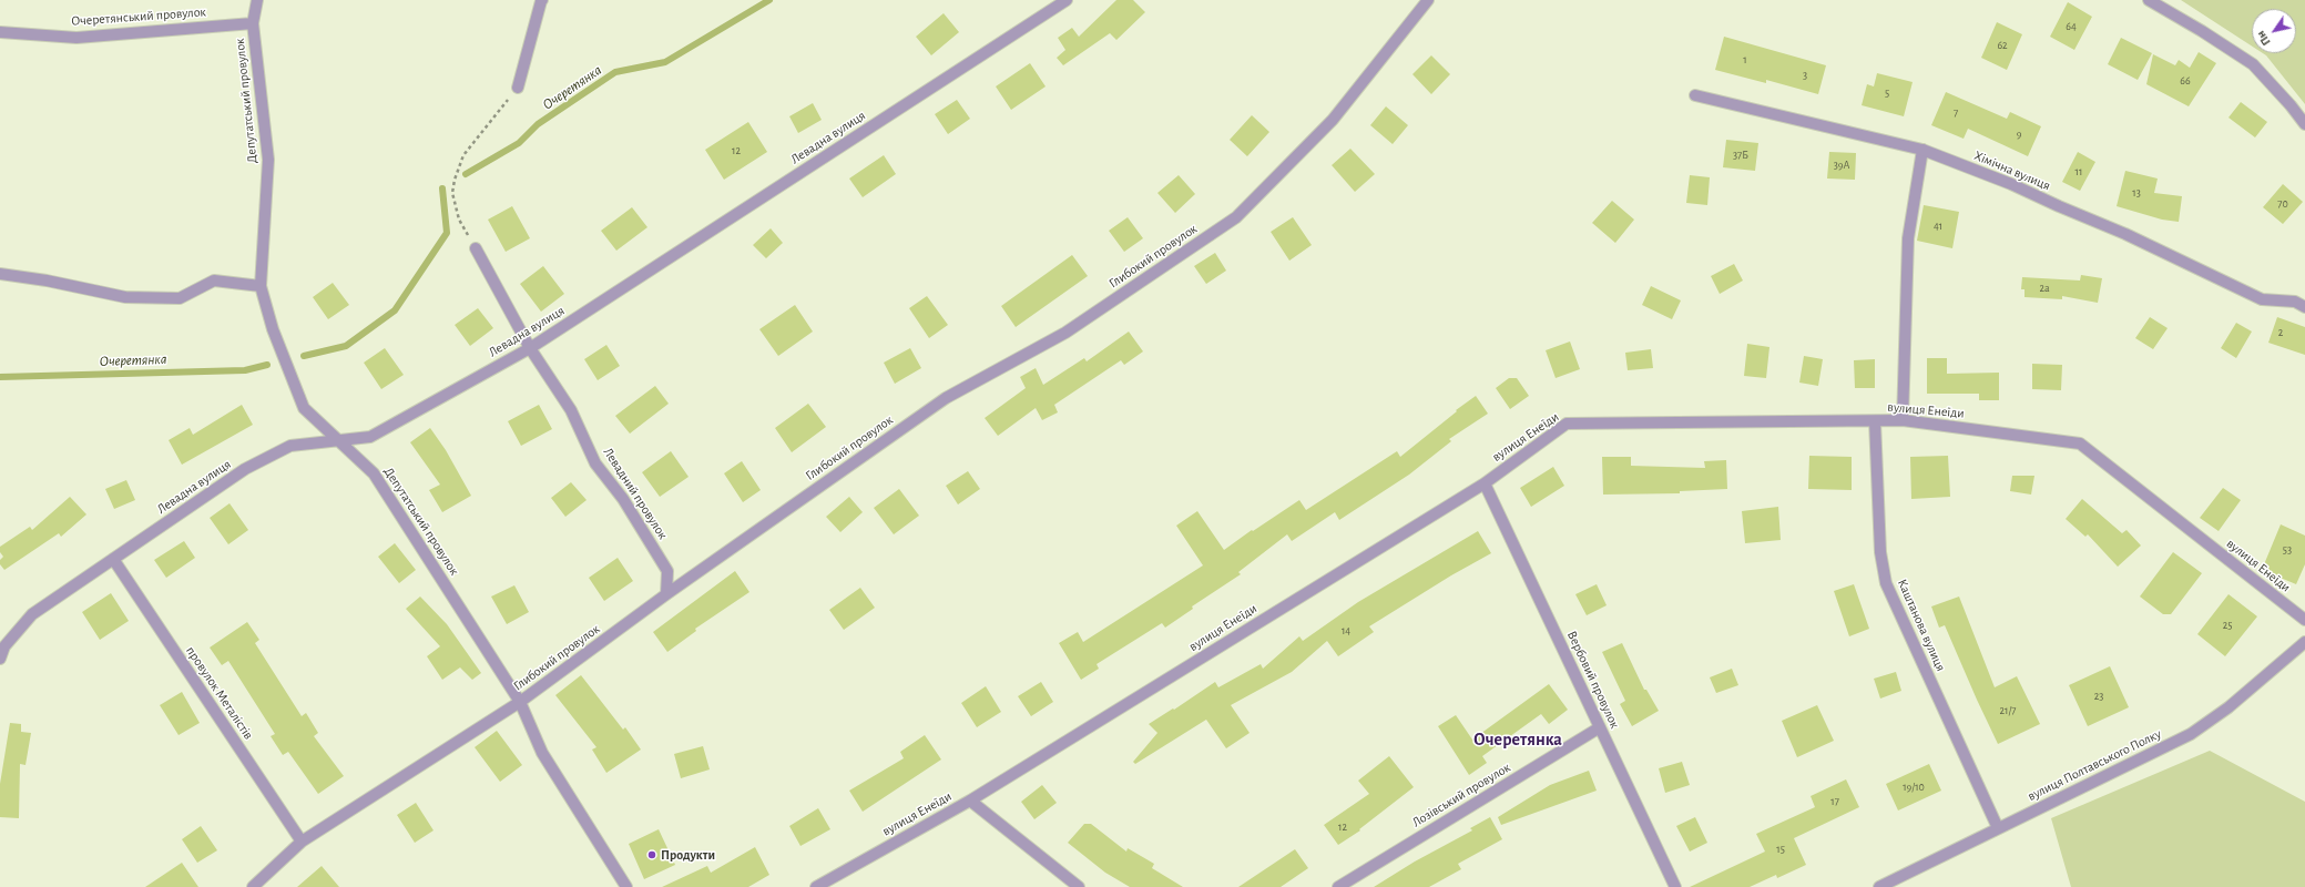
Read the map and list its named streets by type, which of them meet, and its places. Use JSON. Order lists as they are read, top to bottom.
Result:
{
  "streets": {
    "street": [
      "Очеретянський провулок",
      "Депутатський провулок",
      "Левадна вулиця",
      "Хімічна вулиця",
      "Глибокий провулок",
      "вулиця Енеїди",
      "Левадний провулок",
      "Каштанова вулиця",
      "Вербовий провулок",
      "провулок Металістів",
      "вулиця Полтавського Полку",
      "Лозівський провулок"
    ]
  },
  "crossings": [
    ["Очеретянський провулок", "Депутатський провулок"],
    ["Депутатський провулок", "Левадна вулиця"],
    ["Депутатський провулок", "Глибокий провулок"],
    ["Левадна вулиця", "Левадний провулок"],
    ["Левадна вулиця", "провулок Металістів"],
    ["Глибокий провулок", "Левадний провулок"],
    ["Глибокий провулок", "провулок Металістів"],
    ["вулиця Енеїди", "Каштанова вулиця"],
    ["вулиця Енеїди", "Вербовий провулок"],
    ["Каштанова вулиця", "вулиця Полтавського Полку"],
    ["Вербовий провулок", "Лозівський провулок"]
  ],
  "districts": ["Очеретянка"],
  "water": ["Очеретянка"],
  "places": ["Продукти"],
  "house_numbers": [
    "64",
    "62",
    "1",
    "3",
    "66",
    "5",
    "7",
    "9",
    "12",
    "37Б",
    "39А",
    "11",
    "13",
    "70",
    "41",
    "2а",
    "2",
    "53",
    "25",
    "14",
    "23",
    "21/7",
    "19/10",
    "17",
    "12",
    "15"
  ],
  "north": "bottom left"
}
